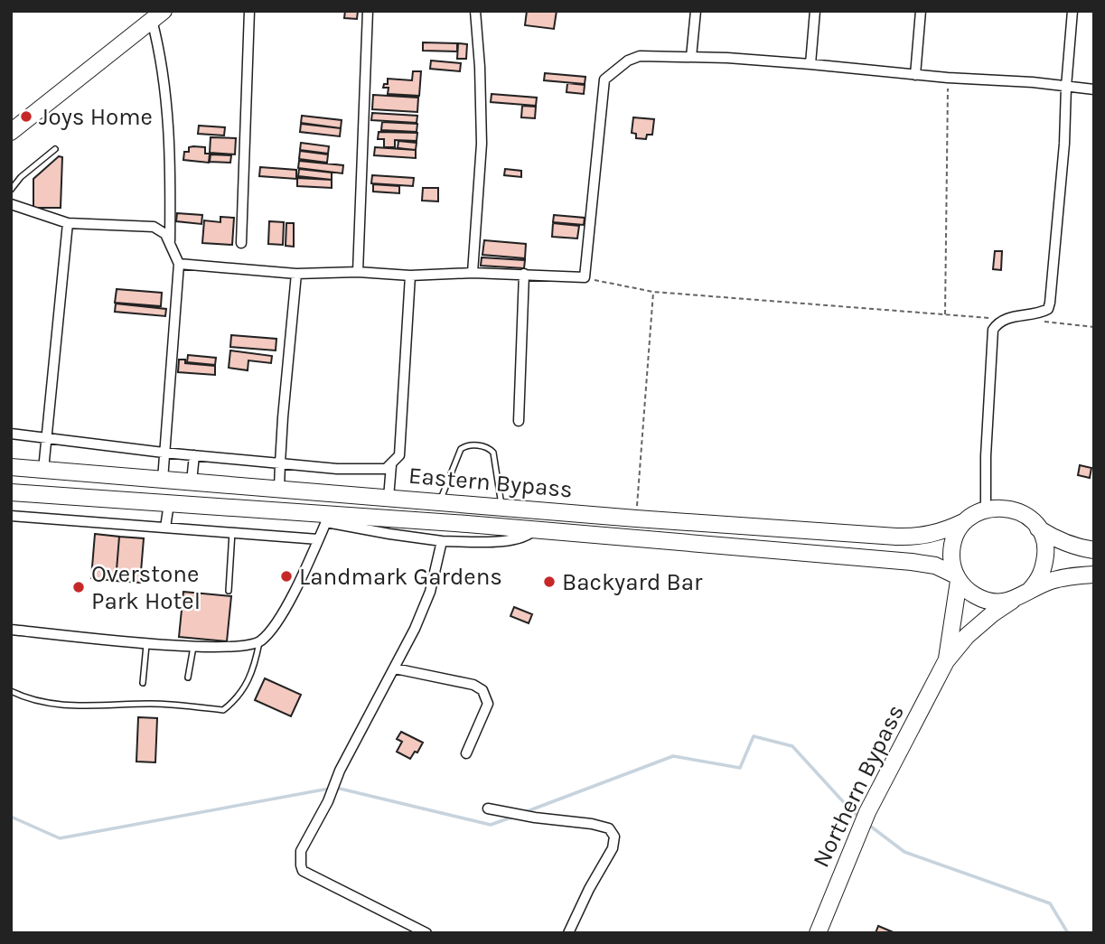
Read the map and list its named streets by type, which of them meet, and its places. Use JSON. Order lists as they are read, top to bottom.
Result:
{
  "streets": {
    "main road": ["Eastern Bypass", "Northern Bypass"]
  },
  "places": [
    "Joys Home",
    "Landmark Gardens",
    "Backyard Bar",
    "Overstone Park Hotel"
  ]
}
